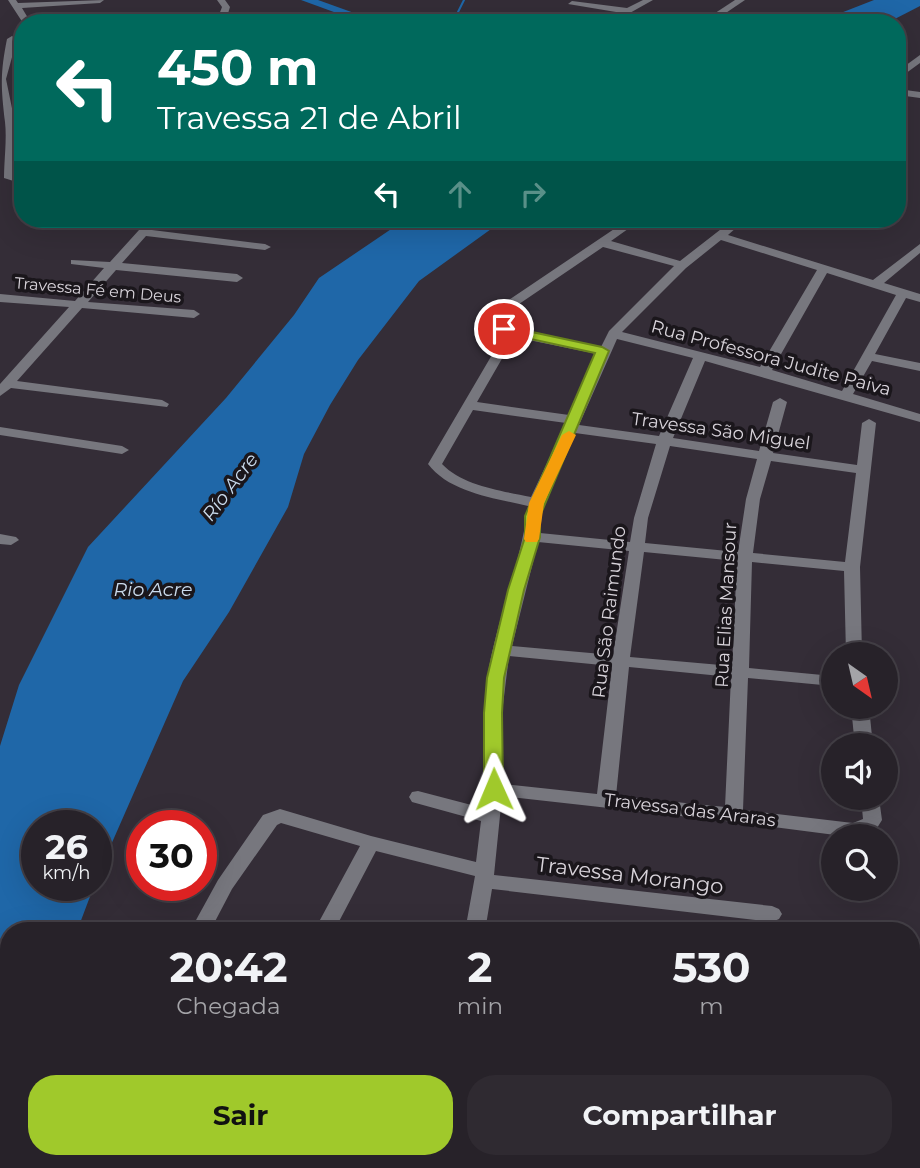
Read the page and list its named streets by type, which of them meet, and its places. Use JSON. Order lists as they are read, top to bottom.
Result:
{
  "streets": {
    "street": [
      "Travessa Fé em Deus",
      "Rua Professora Judite Paiva",
      "Travessa São Miguel",
      "Rua Elias Mansour",
      "Rua São Raimundo",
      "Travessa das Araras",
      "Travessa Morango"
    ]
  },
  "crossings": [
    ["Rua Professora Judite Paiva", "Rua São Raimundo"],
    ["Travessa São Miguel", "Rua Elias Mansour"],
    ["Travessa São Miguel", "Rua São Raimundo"],
    ["Rua Elias Mansour", "Travessa das Araras"],
    ["Rua São Raimundo", "Travessa das Araras"]
  ],
  "water": ["Río Acre", "Rio Acre"],
  "north": "bottom right",
  "page": {
    "turn": ["450 m", "Travessa 21 de Abril"],
    "speed": "26 km/h",
    "limit": "30",
    "eta": [
      "20:42",
      "Chegada",
      "2",
      "min",
      "530",
      "m"
    ],
    "buttons": ["Sair", "Compartilhar"]
  }
}
